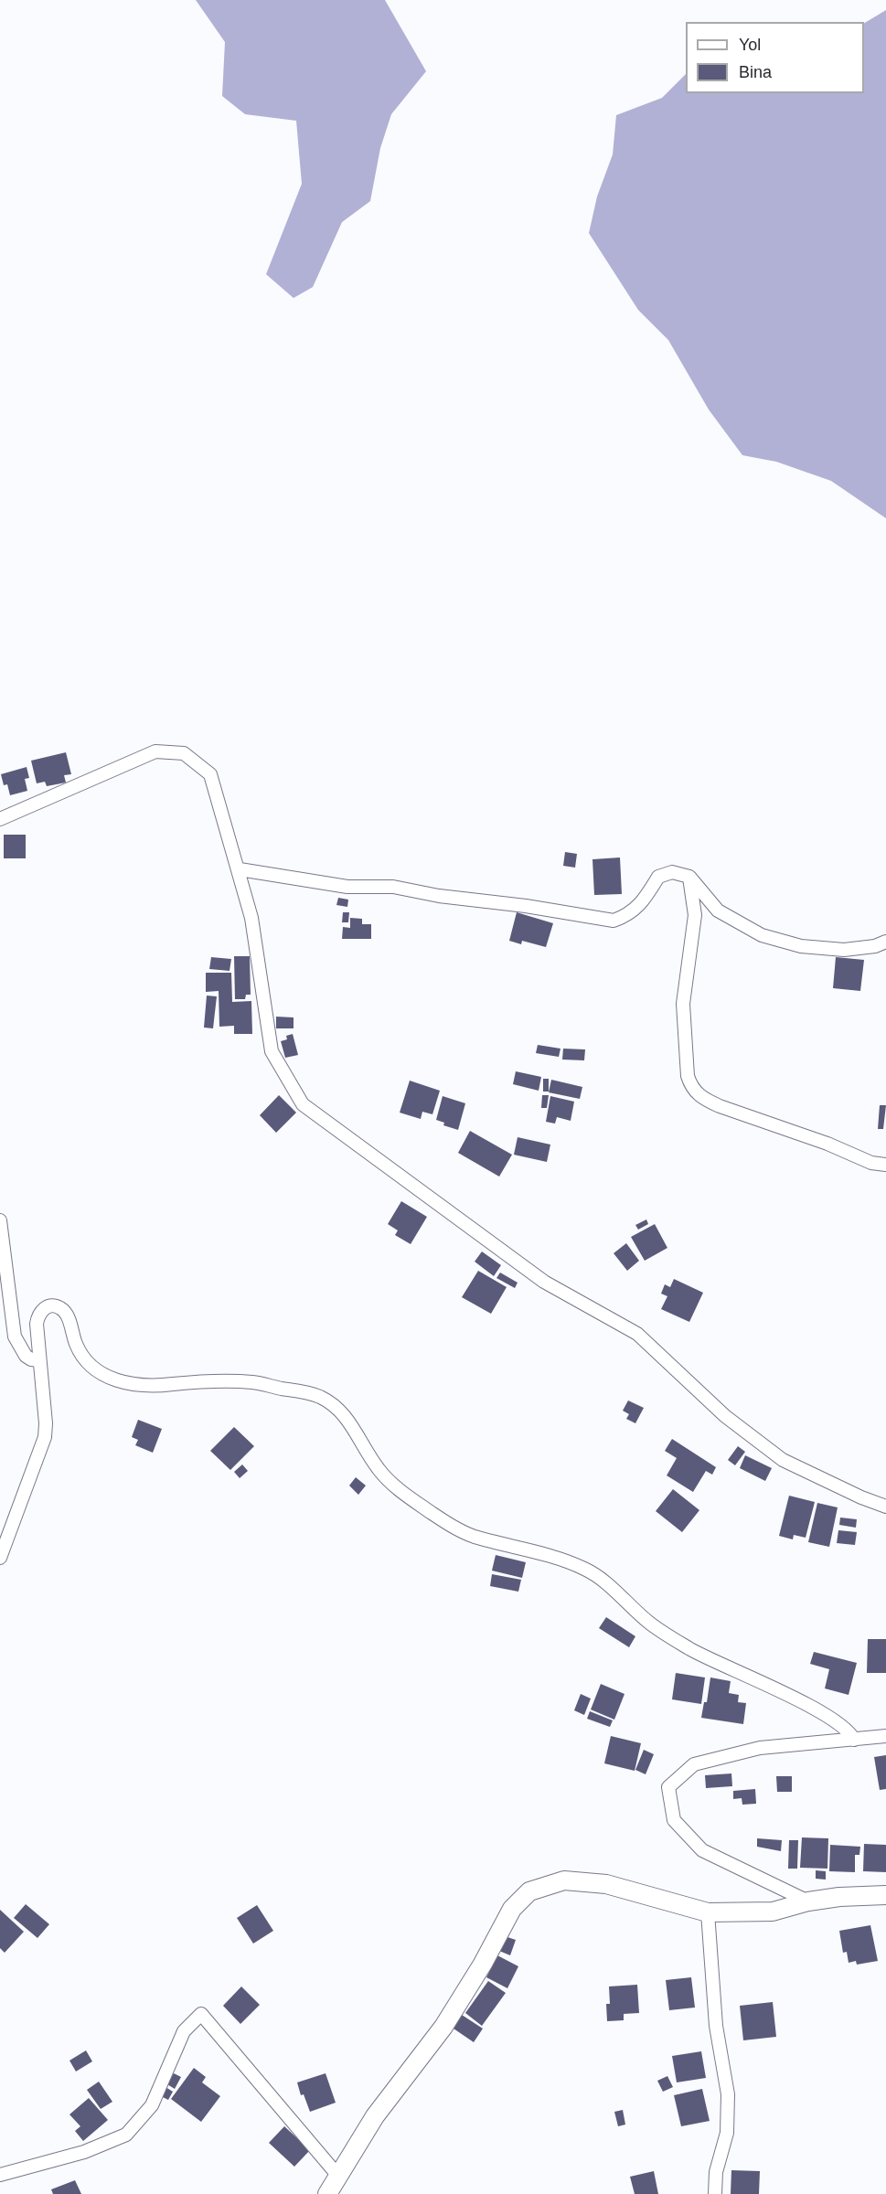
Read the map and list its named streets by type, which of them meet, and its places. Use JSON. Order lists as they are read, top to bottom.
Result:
{
  "legend": ["Yol", "Bina"]
}
